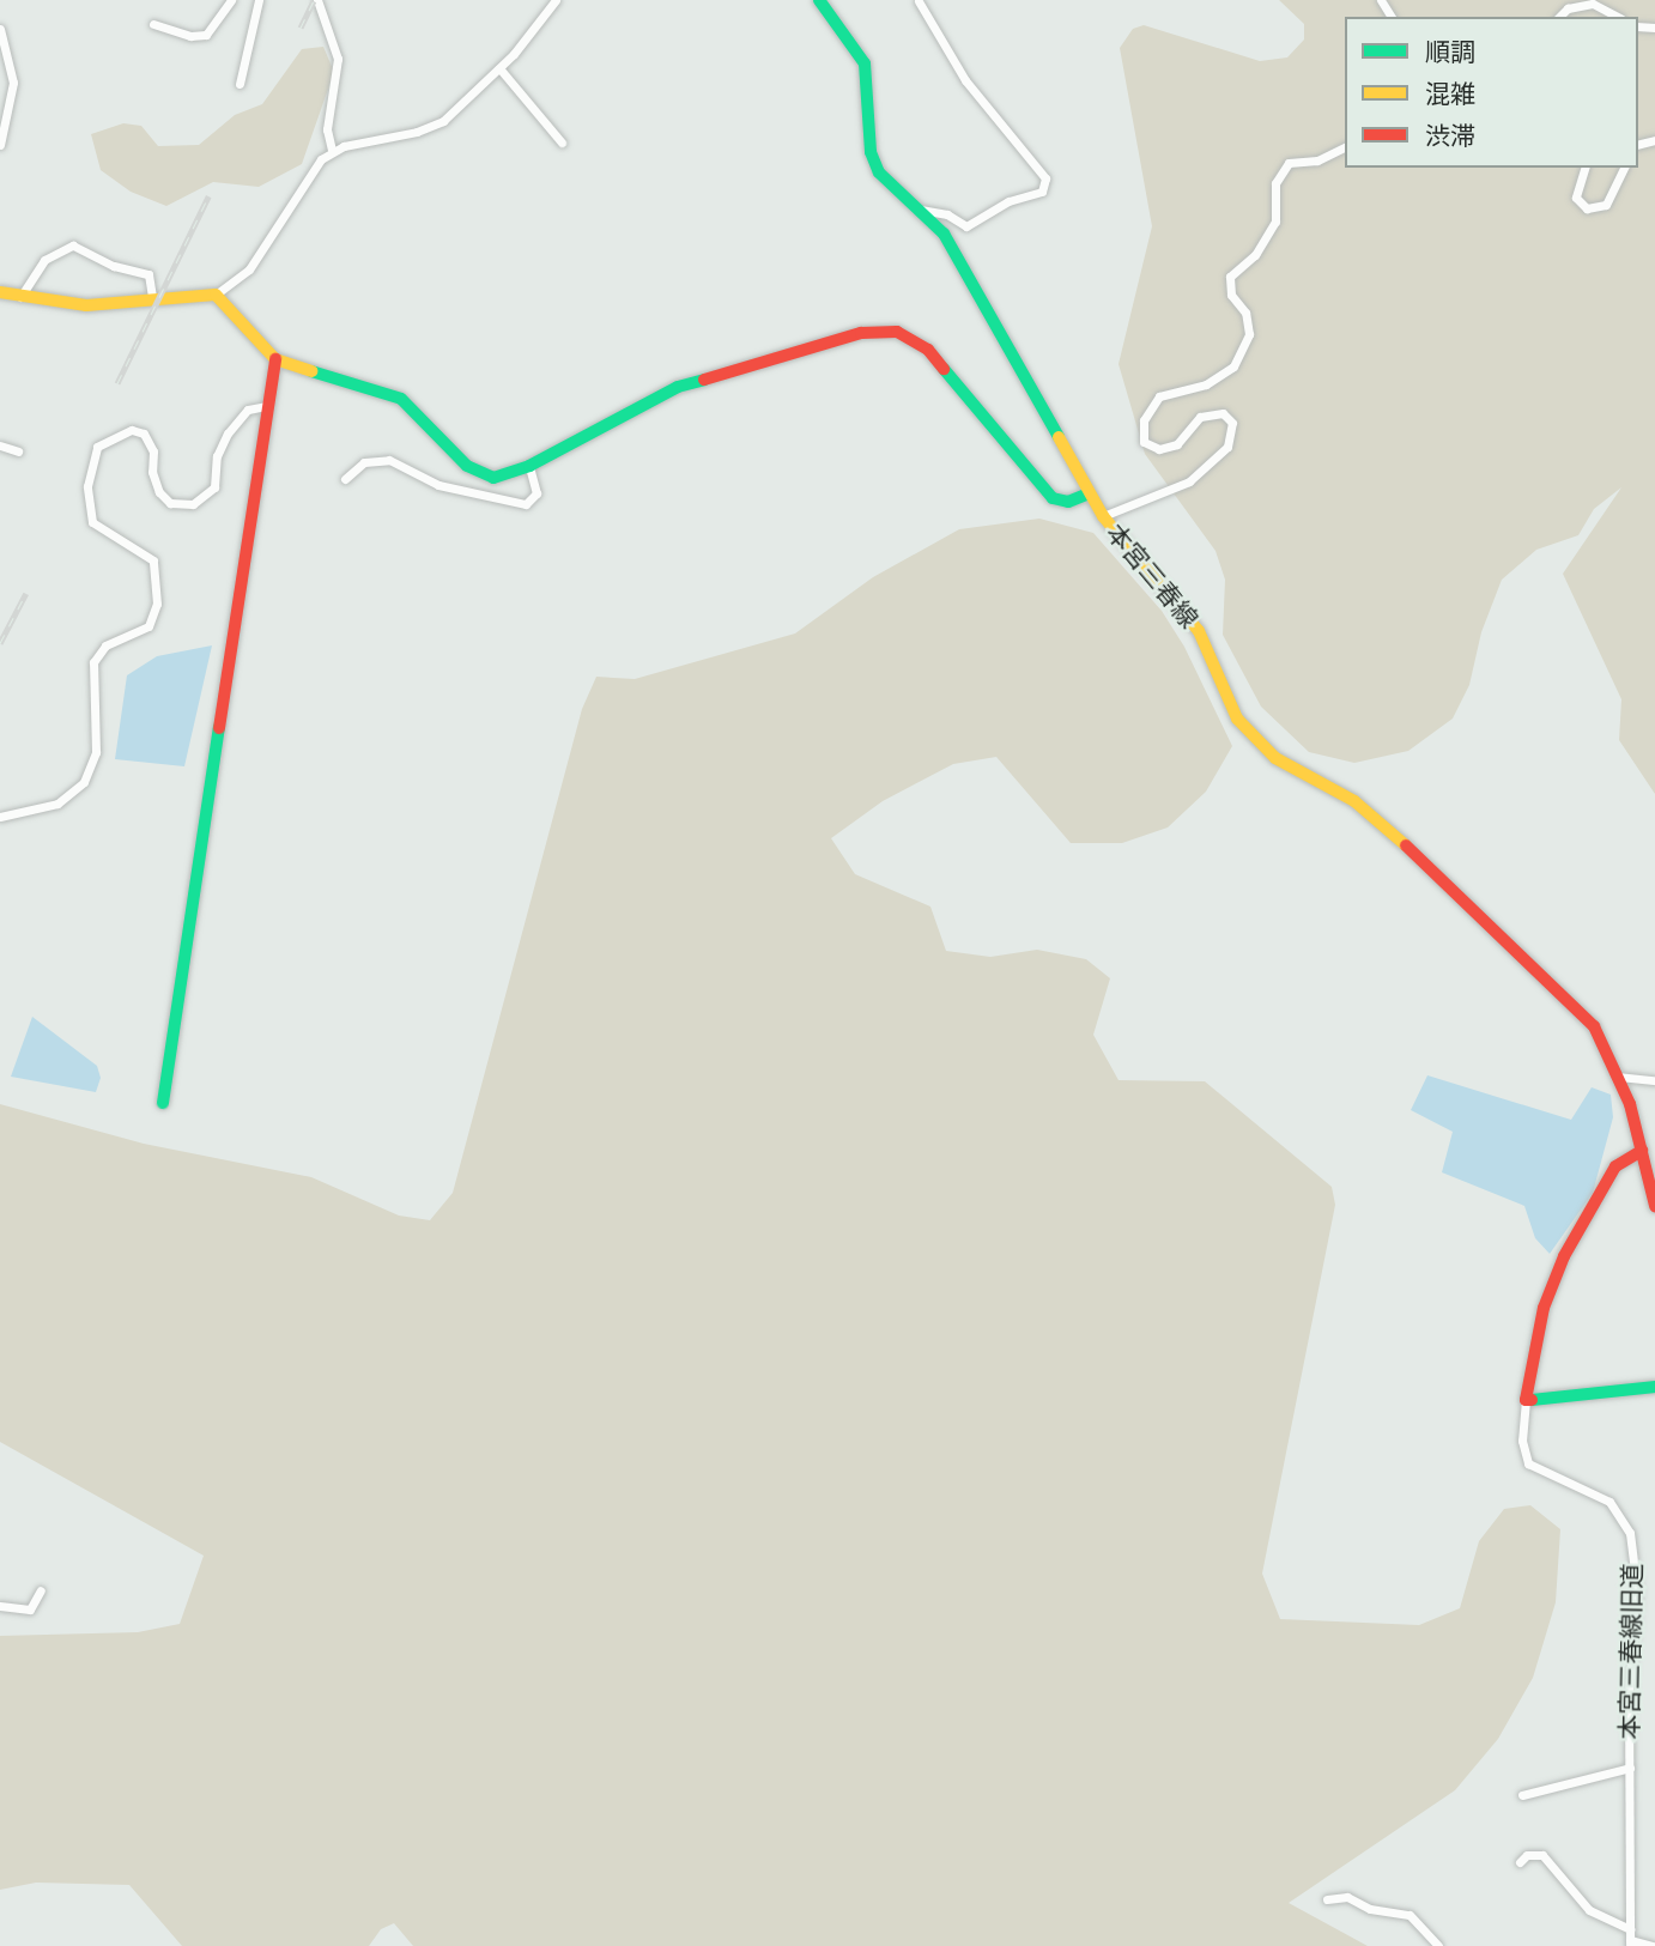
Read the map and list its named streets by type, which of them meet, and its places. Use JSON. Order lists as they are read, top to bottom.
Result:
{
  "streets": {
    "street": ["本宮三春線", "本宮三春線旧道"]
  },
  "crossings": [
    ["本宮三春線", "本宮三春線旧道"]
  ],
  "legend": ["順調", "混雑", "渋滞"]
}
